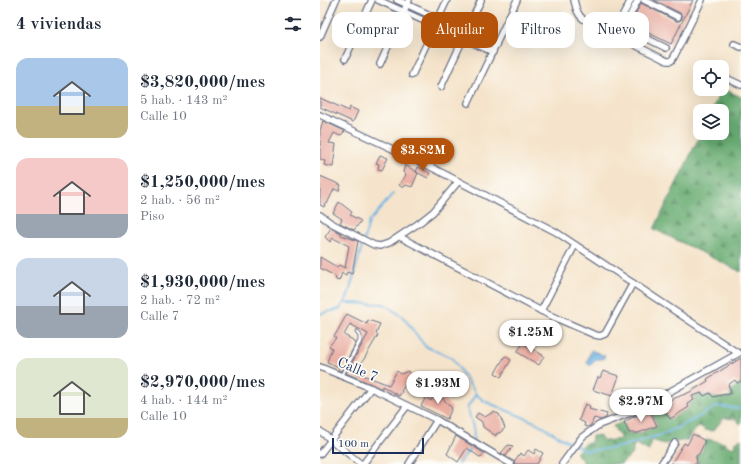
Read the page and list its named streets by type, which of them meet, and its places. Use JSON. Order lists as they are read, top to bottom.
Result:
{
  "streets": {
    "street": ["Calle 7"]
  },
  "scale_bar": "100 m",
  "page": {
    "heading": "4 viviendas",
    "chip": [
      "Comprar",
      "Alquilar",
      "Filtros",
      "Nuevo"
    ],
    "list": [
      {
        "name": "$3,820,000/mes",
        "note": "5 hab. · 143 m² · Calle 10"
      },
      {
        "name": "$1,250,000/mes",
        "note": "2 hab. · 56 m² · Piso"
      },
      {
        "name": "$1,930,000/mes",
        "note": "2 hab. · 72 m² · Calle 7"
      },
      {
        "name": "$2,970,000/mes",
        "note": "4 hab. · 144 m² · Calle 10"
      }
    ],
    "price": [
      "$3.82M",
      "$1.25M",
      "$1.93M",
      "$2.97M"
    ],
    "scale": "100 m"
  }
}
